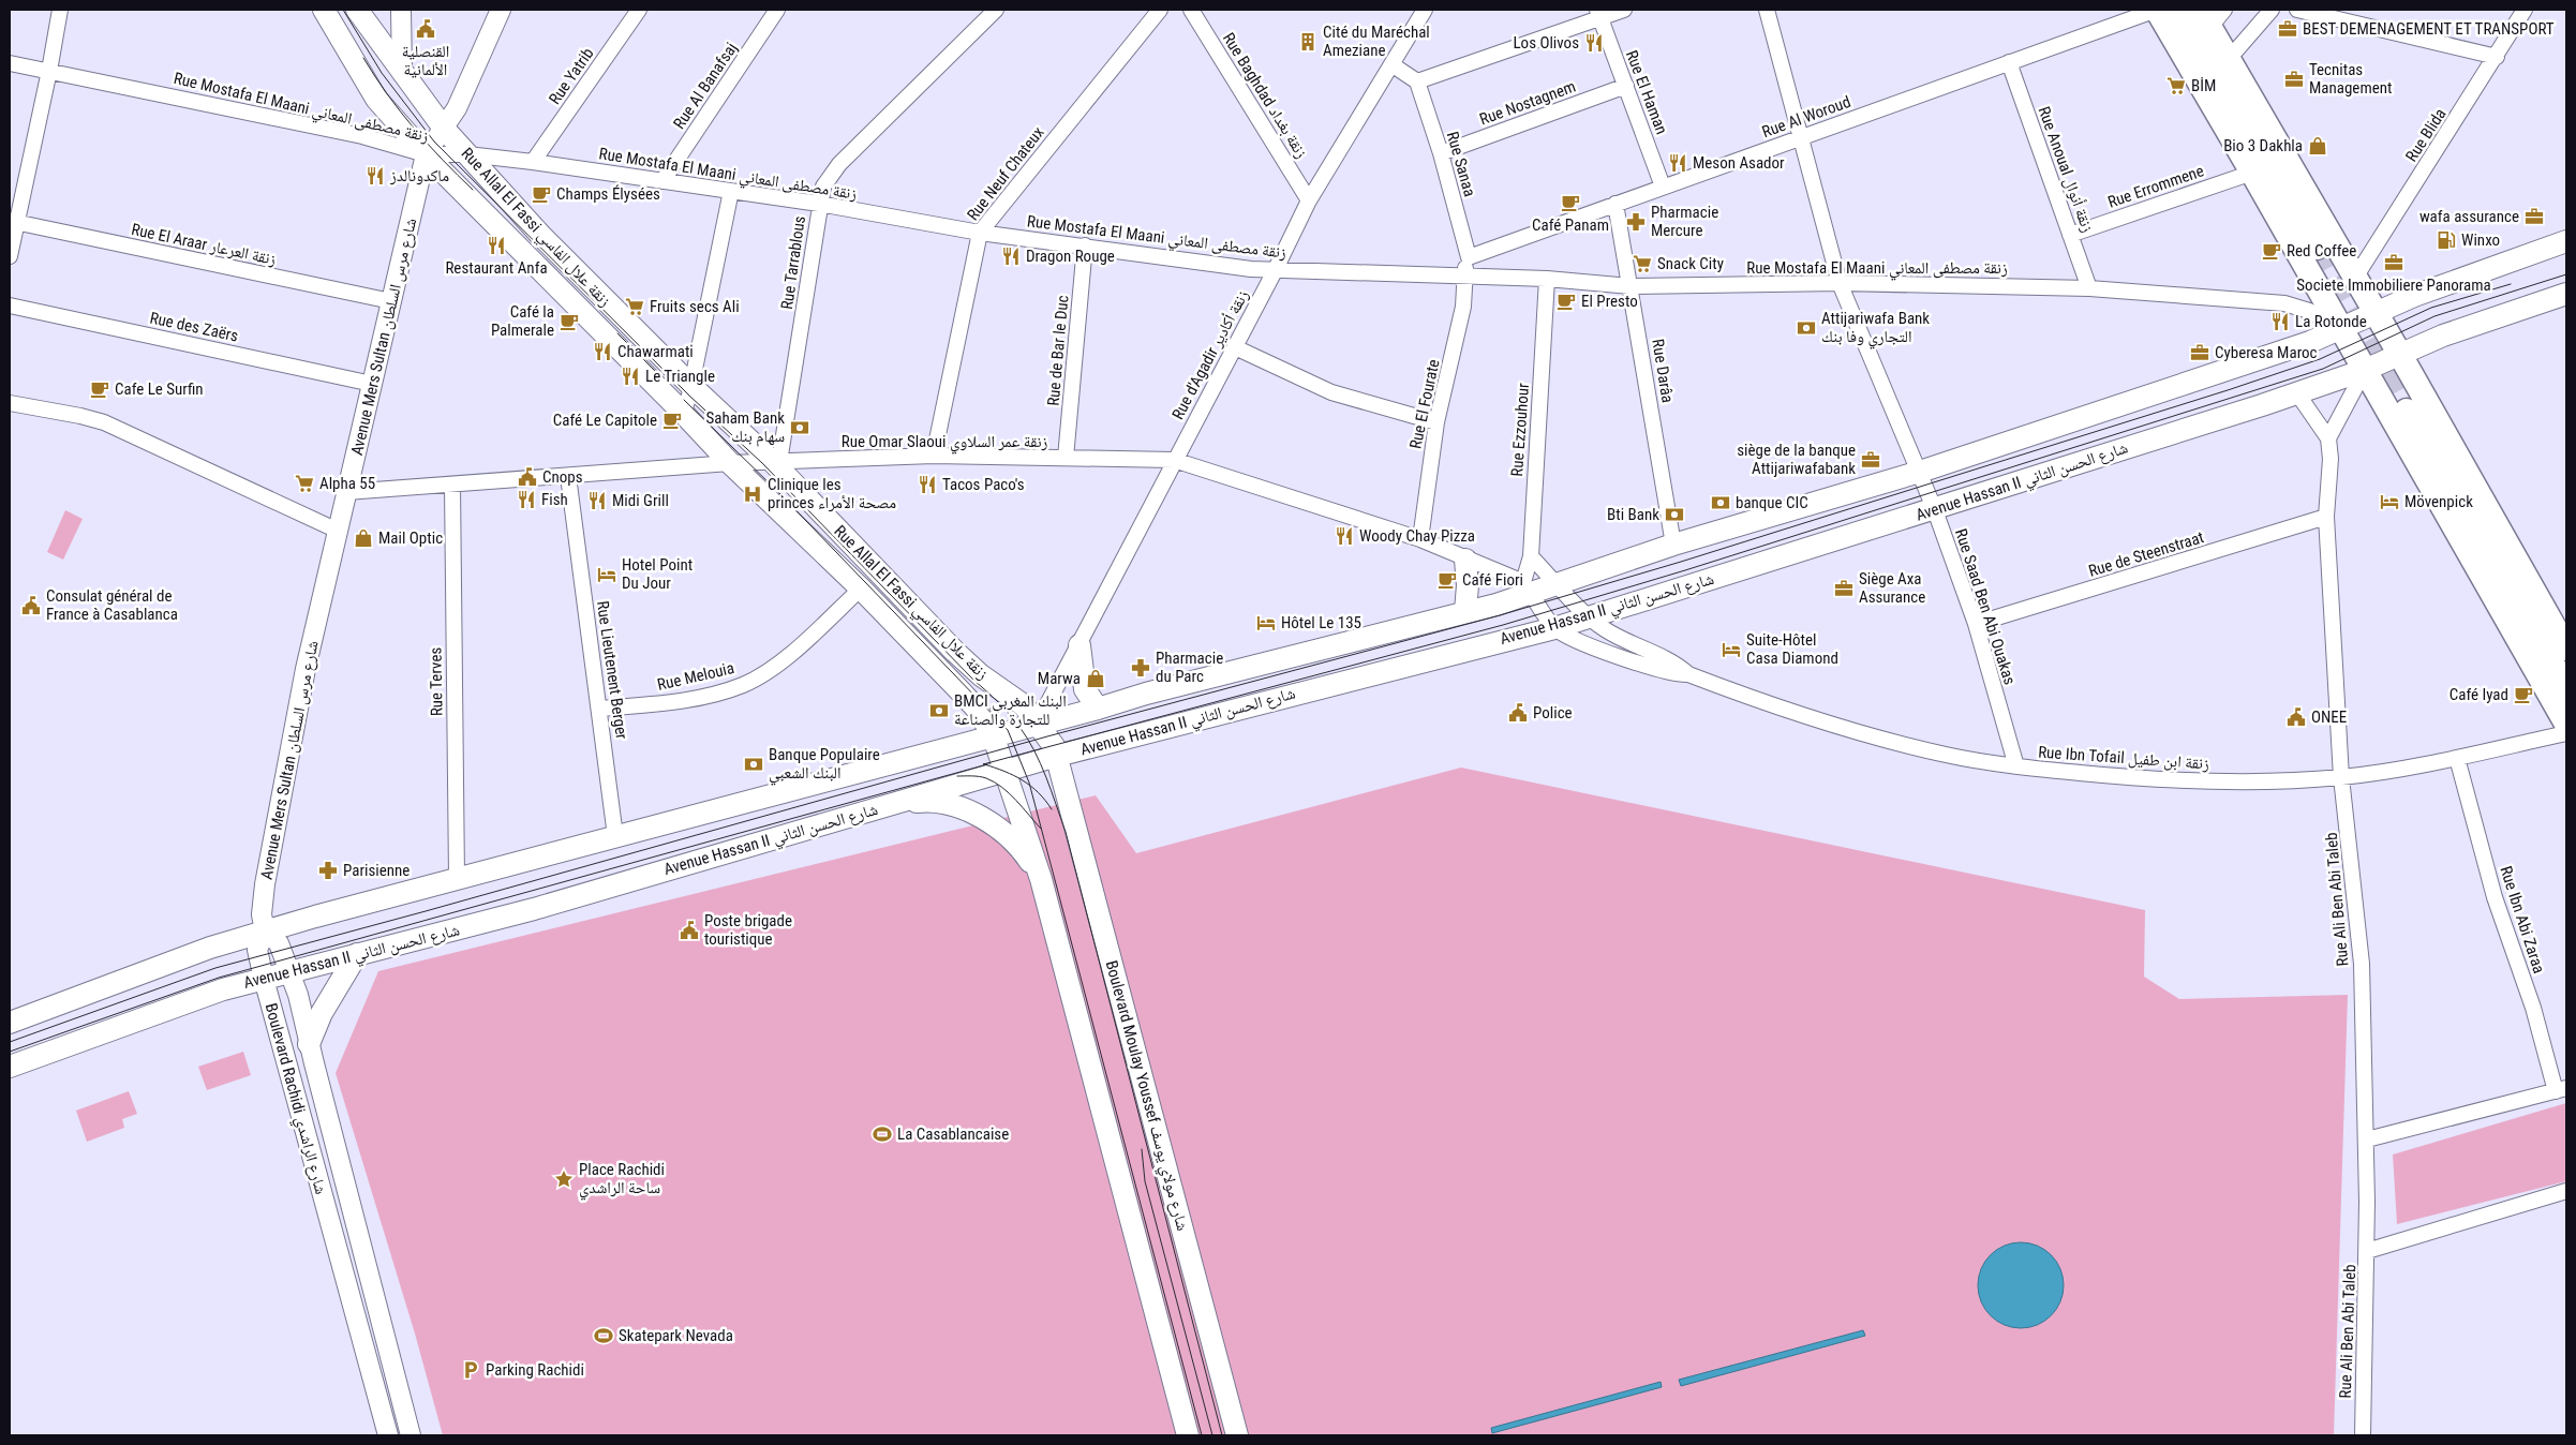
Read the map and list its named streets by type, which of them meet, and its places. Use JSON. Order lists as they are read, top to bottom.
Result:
{
  "streets": {
    "main road": ["Rue Allal El Fassi زنقة علال الفاسي", "Avenue Hassan II شارع الحسن الثاني", "Boulevard Moulay Youssef شارع مولاي يوسف"],
    "street": [
      "Rue Yatrib",
      "Rue Al Banafsaj",
      "Rue El Haman",
      "Rue Baghdad زنقة بغداد",
      "Rue Nostagnem",
      "Rue Mostafa El Maani زنقة مصطفى المعاني",
      "Rue Al Woroud",
      "Rue Blida",
      "Rue Sanaa",
      "Rue Anoual زنقة أنوال",
      "Rue Neuf Chateux",
      "Rue Errommene",
      "Rue El Araar زنقة العرعار",
      "Rue Tarrablous",
      "Rue des Zaërs",
      "Avenue Mers Sultan شارع مرس السلطان",
      "Rue de Bar le Duc",
      "Rue d'Agadir زنقة أكادير",
      "Rue Darâa",
      "Rue El Fourate",
      "Rue Ezzouhour",
      "Rue Omar Slaoui زنقة عمر السلاوي",
      "Rue de Steenstraat",
      "Rue Saad Ben Abi Ouakas",
      "Rue Lieutenent Berger",
      "Rue Melouia",
      "Rue Terves",
      "Rue Ibn Tofail زنقة ابن طفيل",
      "Rue Ali Ben Abi Taleb",
      "Rue Ibn Abi Zaraa",
      "Boulevard Rachidi شارع الراشدي"
    ]
  },
  "crossings": [
    ["Rue Yatrib", "Rue Mostafa El Maani زنقة مصطفى المعاني"],
    ["Rue Al Banafsaj", "Rue Mostafa El Maani زنقة مصطفى المعاني"],
    ["Rue El Haman", "Rue Nostagnem"],
    ["Rue El Haman", "Rue Al Woroud"],
    ["Rue Baghdad زنقة بغداد", "Rue d'Agadir زنقة أكادير"],
    ["Rue Nostagnem", "Rue Sanaa"],
    ["Rue Mostafa El Maani زنقة مصطفى المعاني", "Rue Anoual زنقة أنوال"],
    ["Rue Mostafa El Maani زنقة مصطفى المعاني", "Rue Neuf Chateux"],
    ["Rue Mostafa El Maani زنقة مصطفى المعاني", "Rue Allal El Fassi زنقة علال الفاسي"],
    ["Rue Mostafa El Maani زنقة مصطفى المعاني", "Rue Tarrablous"],
    ["Rue Mostafa El Maani زنقة مصطفى المعاني", "Avenue Mers Sultan شارع مرس السلطان"],
    ["Rue Mostafa El Maani زنقة مصطفى المعاني", "Rue de Bar le Duc"],
    ["Rue Mostafa El Maani زنقة مصطفى المعاني", "Rue d'Agadir زنقة أكادير"],
    ["Rue Mostafa El Maani زنقة مصطفى المعاني", "Rue Darâa"],
    ["Rue Mostafa El Maani زنقة مصطفى المعاني", "Rue El Fourate"],
    ["Rue Mostafa El Maani زنقة مصطفى المعاني", "Rue Ezzouhour"],
    ["Rue Mostafa El Maani زنقة مصطفى المعاني", "Rue Saad Ben Abi Ouakas"],
    ["Rue Al Woroud", "Rue Sanaa"],
    ["Rue Al Woroud", "Rue Anoual زنقة أنوال"],
    ["Rue Al Woroud", "Rue Darâa"],
    ["Rue Al Woroud", "Rue El Fourate"],
    ["Rue Al Woroud", "Rue Saad Ben Abi Ouakas"],
    ["Rue Sanaa", "Rue El Fourate"],
    ["Rue Anoual زنقة أنوال", "Rue Errommene"],
    ["Rue Neuf Chateux", "Rue Omar Slaoui زنقة عمر السلاوي"],
    ["Rue Allal El Fassi زنقة علال الفاسي", "Rue Tarrablous"],
    ["Rue Allal El Fassi زنقة علال الفاسي", "Avenue Mers Sultan شارع مرس السلطان"],
    ["Rue Allal El Fassi زنقة علال الفاسي", "Rue d'Agadir زنقة أكادير"],
    ["Rue Allal El Fassi زنقة علال الفاسي", "Rue Omar Slaoui زنقة عمر السلاوي"],
    ["Rue Allal El Fassi زنقة علال الفاسي", "Avenue Hassan II شارع الحسن الثاني"],
    ["Rue Allal El Fassi زنقة علال الفاسي", "Rue Melouia"],
    ["Rue Allal El Fassi زنقة علال الفاسي", "Boulevard Moulay Youssef شارع مولاي يوسف"],
    ["Rue El Araar زنقة العرعار", "Avenue Mers Sultan شارع مرس السلطان"],
    ["Rue Tarrablous", "Rue Omar Slaoui زنقة عمر السلاوي"],
    ["Rue des Zaërs", "Avenue Mers Sultan شارع مرس السلطان"],
    ["Avenue Mers Sultan شارع مرس السلطان", "Rue Omar Slaoui زنقة عمر السلاوي"],
    ["Avenue Mers Sultan شارع مرس السلطان", "Boulevard Rachidi شارع الراشدي"],
    ["Rue de Bar le Duc", "Rue Omar Slaoui زنقة عمر السلاوي"],
    ["Rue d'Agadir زنقة أكادير", "Rue Omar Slaoui زنقة عمر السلاوي"],
    ["Rue El Fourate", "Rue Omar Slaoui زنقة عمر السلاوي"],
    ["Rue Ezzouhour", "Rue Omar Slaoui زنقة عمر السلاوي"],
    ["Rue Ezzouhour", "Rue Ibn Tofail زنقة ابن طفيل"],
    ["Rue Omar Slaoui زنقة عمر السلاوي", "Rue Lieutenent Berger"],
    ["Rue Omar Slaoui زنقة عمر السلاوي", "Rue Terves"],
    ["Avenue Hassan II شارع الحسن الثاني", "Rue Saad Ben Abi Ouakas"],
    ["Avenue Hassan II شارع الحسن الثاني", "Rue Ibn Tofail زنقة ابن طفيل"],
    ["Avenue Hassan II شارع الحسن الثاني", "Boulevard Moulay Youssef شارع مولاي يوسف"],
    ["Avenue Hassan II شارع الحسن الثاني", "Boulevard Rachidi شارع الراشدي"],
    ["Rue de Steenstraat", "Rue Saad Ben Abi Ouakas"],
    ["Rue de Steenstraat", "Rue Ali Ben Abi Taleb"],
    ["Rue Saad Ben Abi Ouakas", "Rue Ibn Tofail زنقة ابن طفيل"],
    ["Rue Lieutenent Berger", "Rue Melouia"],
    ["Rue Ibn Tofail زنقة ابن طفيل", "Rue Ali Ben Abi Taleb"],
    ["Rue Ibn Tofail زنقة ابن طفيل", "Rue Ibn Abi Zaraa"]
  ],
  "places": {
    "public building": [
      "القنصلية الألمانية",
      "Cnops",
      "Consulat général de France à Casablanca",
      "Police",
      "ONEE",
      "Poste brigade touristique"
    ],
    "office": [
      "BEST DEMENAGEMENT ET TRANSPORT",
      "Tecnitas Management",
      "wafa assurance",
      "Societe Immobiliere Panorama",
      "Cyberesa Maroc",
      "siège de la banque Attijariwafabank",
      "Siège Axa Assurance"
    ],
    "building": ["Cité du Maréchal Ameziane"],
    "restaurant": [
      "Los Olivos",
      "Meson Asador",
      "ماكدونالدز",
      "Restaurant Anfa",
      "Dragon Rouge",
      "La Rotonde",
      "Chawarmati",
      "Le Triangle",
      "Tacos Paco's",
      "Fish",
      "Midi Grill",
      "Woody Chay Pizza"
    ],
    "supermarket": [
      "BİM",
      "Snack City",
      "Fruits secs Ali",
      "Alpha 55"
    ],
    "shop": ["Bio 3 Dakhla", "Mail Optic", "Marwa"],
    "cafe": [
      "Champs Élysées",
      "Café Panam",
      "Red Coffee",
      "El Presto",
      "Café la Palmerale",
      "Cafe Le Surfin",
      "Café Le Capitole",
      "Café Fiori",
      "Café Iyad"
    ],
    "pharmacy": ["Pharmacie Mercure", "Pharmacie du Parc", "Parisienne"],
    "fuel station": ["Winxo"],
    "bank": [
      "Attijariwafa Bank التجاري وفا بنك",
      "Saham Bank سهام بنك",
      "banque CIC",
      "Bti Bank",
      "BMCI البنك المغربي للتجارة والصناعة",
      "Banque Populaire البنك الشعبي"
    ],
    "hospital": ["Clinique les princes مصحة الأمراء"],
    "hotel": [
      "Mövenpick",
      "Hotel Point Du Jour",
      "Hôtel Le 135",
      "Suite-Hôtel Casa Diamond"
    ],
    "sports": ["La Casablancaise", "Skatepark Nevada"],
    "place": ["Place Rachidi ساحة الراشدي"],
    "parking": ["Parking Rachidi"]
  }
}
